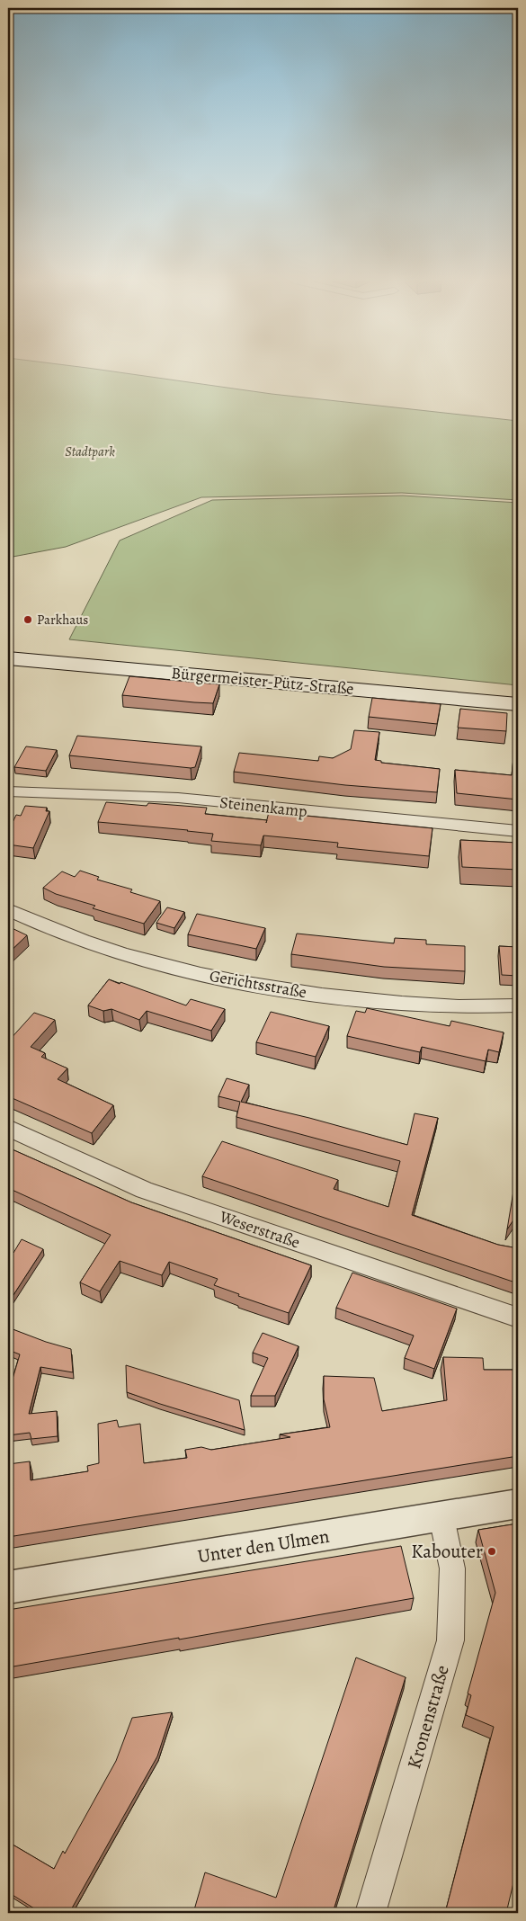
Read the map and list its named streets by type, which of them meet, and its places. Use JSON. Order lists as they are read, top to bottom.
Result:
{
  "streets": {
    "main road": ["Bürgermeister-Pütz-Straße"],
    "street": [
      "Steinenkamp",
      "Gerichtsstraße",
      "Weserstraße",
      "Unter den Ulmen",
      "Kronenstraße"
    ]
  },
  "crossings": [
    ["Unter den Ulmen", "Kronenstraße"]
  ],
  "parks": ["Stadtpark"],
  "places": ["Parkhaus", "Kabouter"]
}
